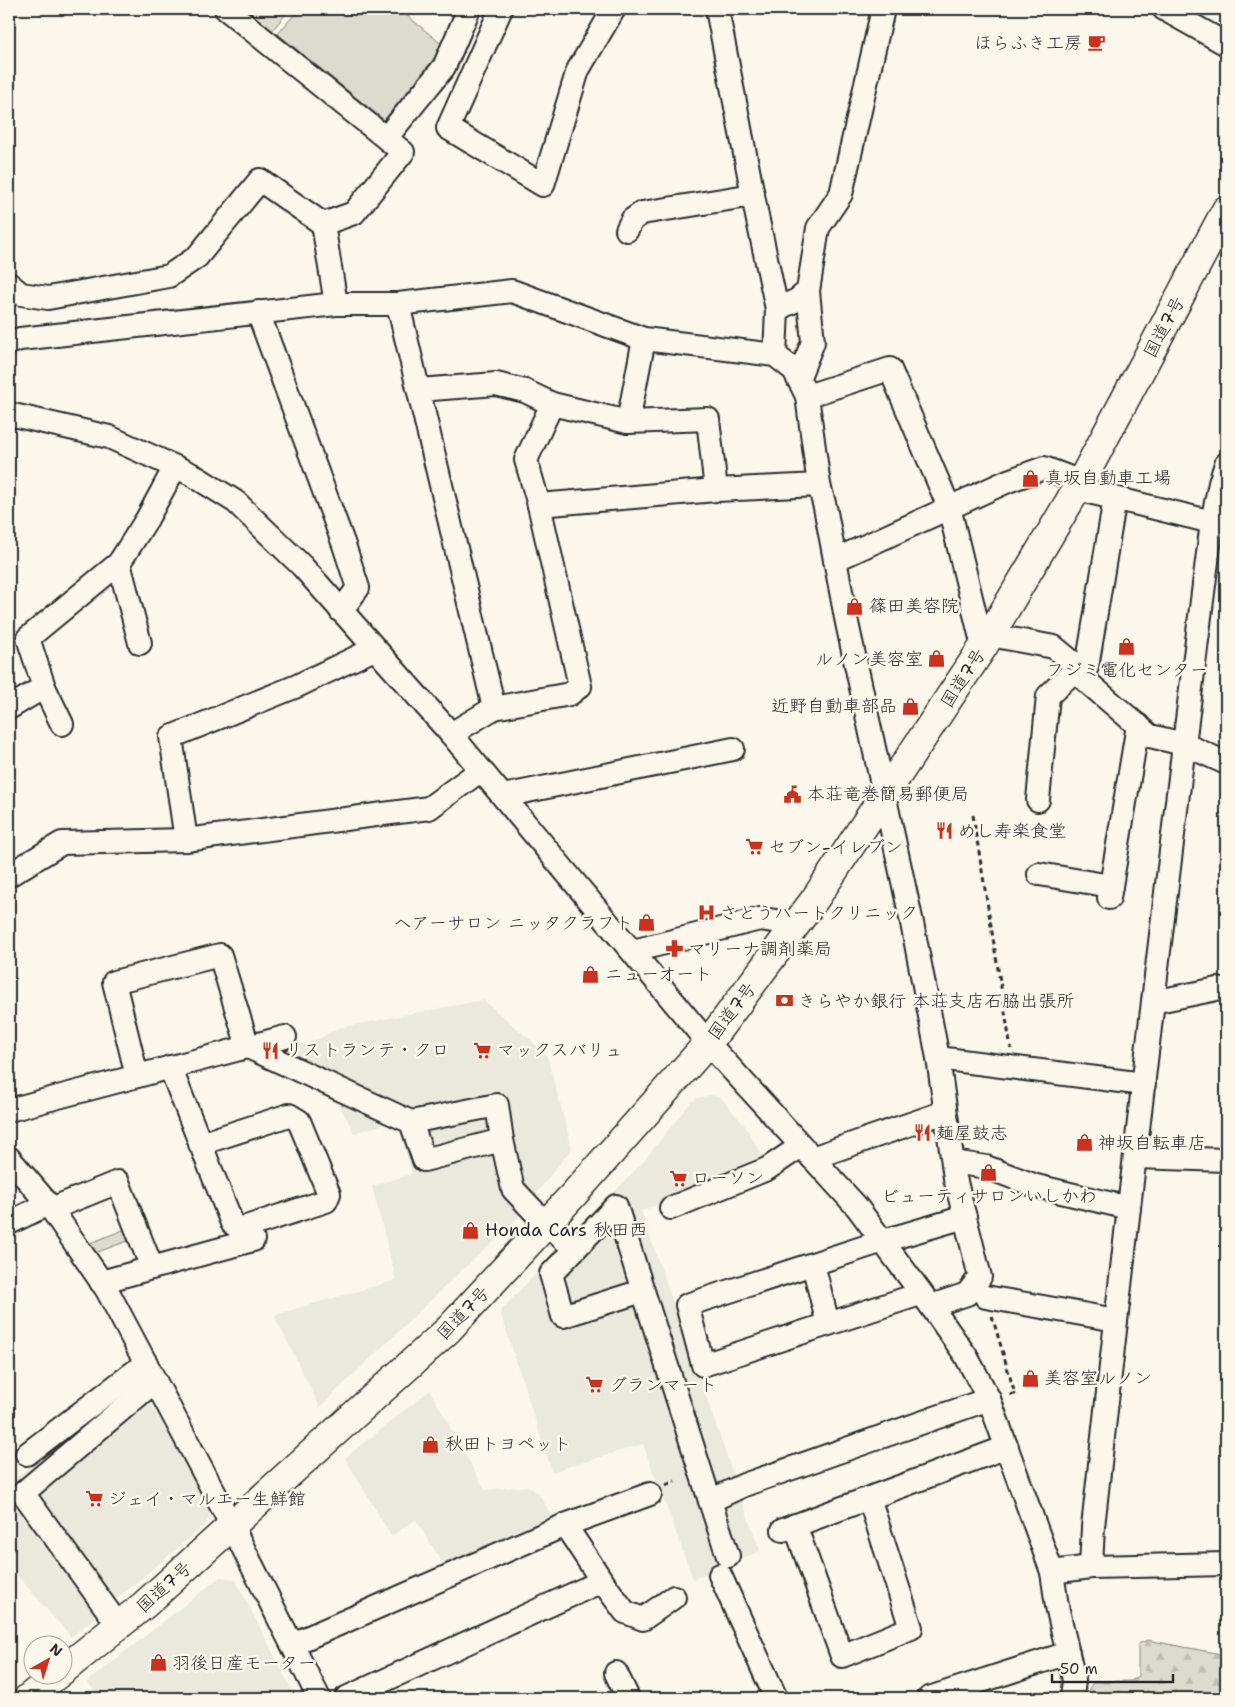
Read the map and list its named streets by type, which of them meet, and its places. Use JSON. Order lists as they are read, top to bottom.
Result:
{
  "streets": {
    "highway": ["国道7号"]
  },
  "places": {
    "cafe": ["ほらふき工房"],
    "shop": [
      "真坂自動車工場",
      "篠田美容院",
      "フジミ電化センター",
      "ルノン美容室",
      "近野自動車部品",
      "ヘアーサロン ニッタクラフト",
      "ニューオート",
      "神坂自転車店",
      "ビューティサロンいしかわ",
      "Honda Cars 秋田西",
      "美容室ルノン",
      "秋田トヨペット",
      "羽後日産モーター"
    ],
    "public building": ["本荘竜巻簡易郵便局"],
    "restaurant": ["めし寿楽食堂", "リストランテ・クロ", "麺屋鼓志"],
    "supermarket": [
      "セブン-イレブン",
      "マックスバリュ",
      "ローソン",
      "グランマート",
      "ジェイ・マルエー生鮮館"
    ],
    "hospital": ["さとうハートクリニック"],
    "pharmacy": ["マリーナ調剤薬局"],
    "bank": ["きらやか銀行 本荘支店石脇出張所"]
  },
  "scale_bar": "50 m",
  "north": "top right"
}
